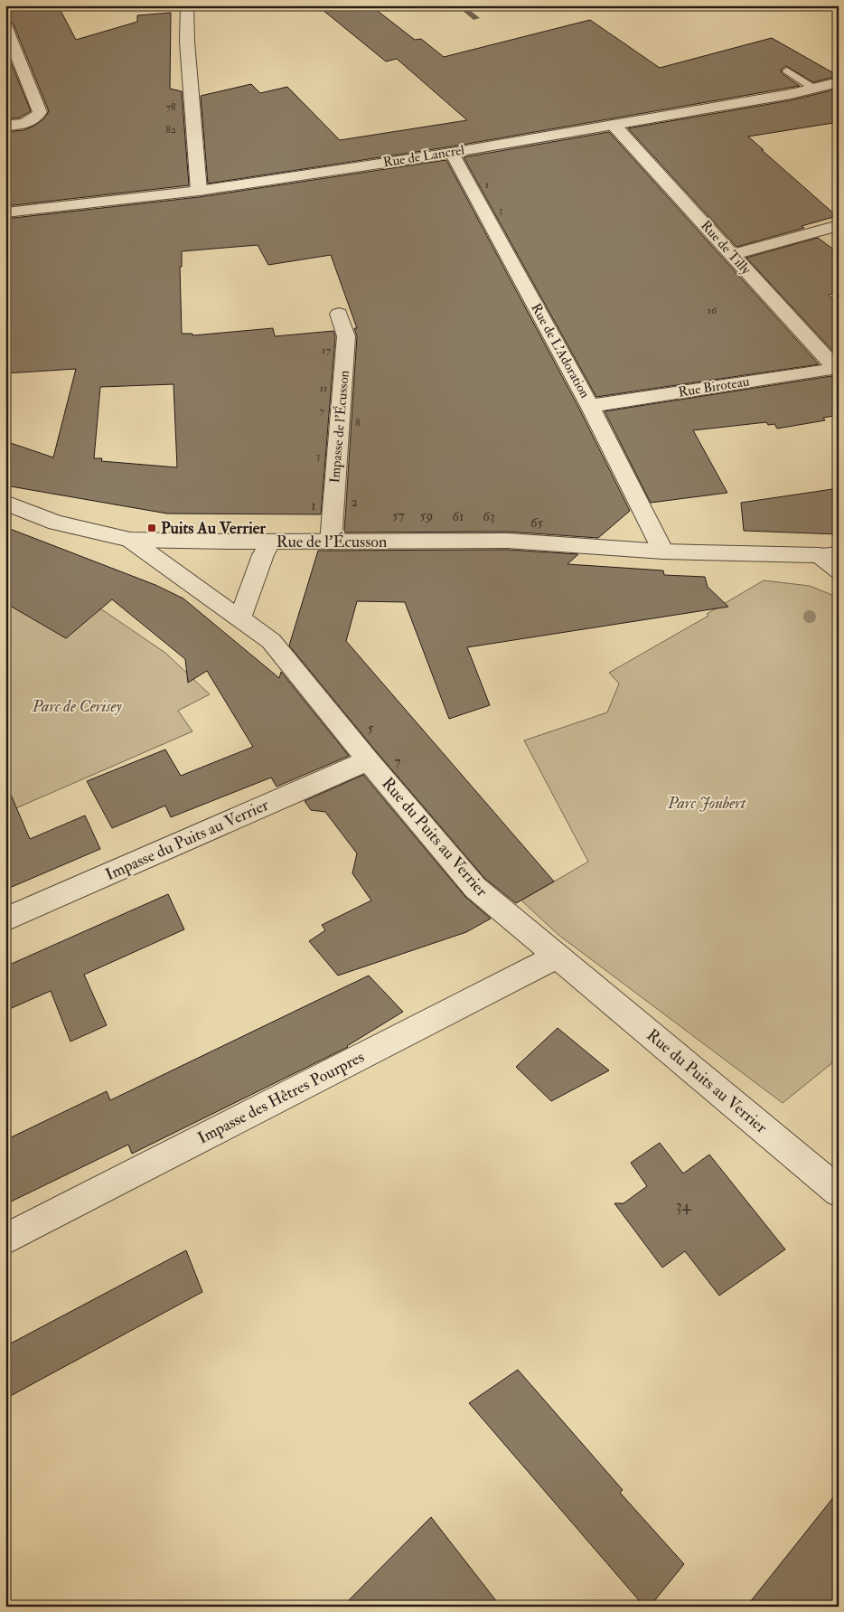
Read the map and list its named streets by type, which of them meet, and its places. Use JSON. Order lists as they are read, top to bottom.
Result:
{
  "streets": {
    "street": [
      "Rue de Lancrel",
      "Rue de Tilly",
      "Rue de L'Adoration",
      "Rue Biroteau",
      "Impasse de l'Écusson",
      "Rue de l'Écusson",
      "Rue du Puits au Verrier",
      "Impasse du Puits au Verrier",
      "Impasse des Hêtres Pourpres"
    ]
  },
  "crossings": [
    ["Rue de Lancrel", "Rue de Tilly"],
    ["Rue de Lancrel", "Rue de L'Adoration"],
    ["Rue de Tilly", "Rue Biroteau"],
    ["Rue de L'Adoration", "Rue Biroteau"],
    ["Rue de L'Adoration", "Rue de l'Écusson"],
    ["Impasse de l'Écusson", "Rue de l'Écusson"],
    ["Rue de l'Écusson", "Rue du Puits au Verrier"],
    ["Rue du Puits au Verrier", "Impasse du Puits au Verrier"],
    ["Rue du Puits au Verrier", "Impasse des Hêtres Pourpres"]
  ],
  "parks": ["Parc de Cerisey", "Parc Joubert"],
  "places": {
    "transit": ["Puits Au Verrier"]
  },
  "house_numbers": [
    "78",
    "82",
    "1",
    "3",
    "16",
    "17",
    "11",
    "7",
    "8",
    "3",
    "2",
    "1",
    "57",
    "59",
    "61",
    "63",
    "65",
    "5",
    "7",
    "34"
  ]
}
